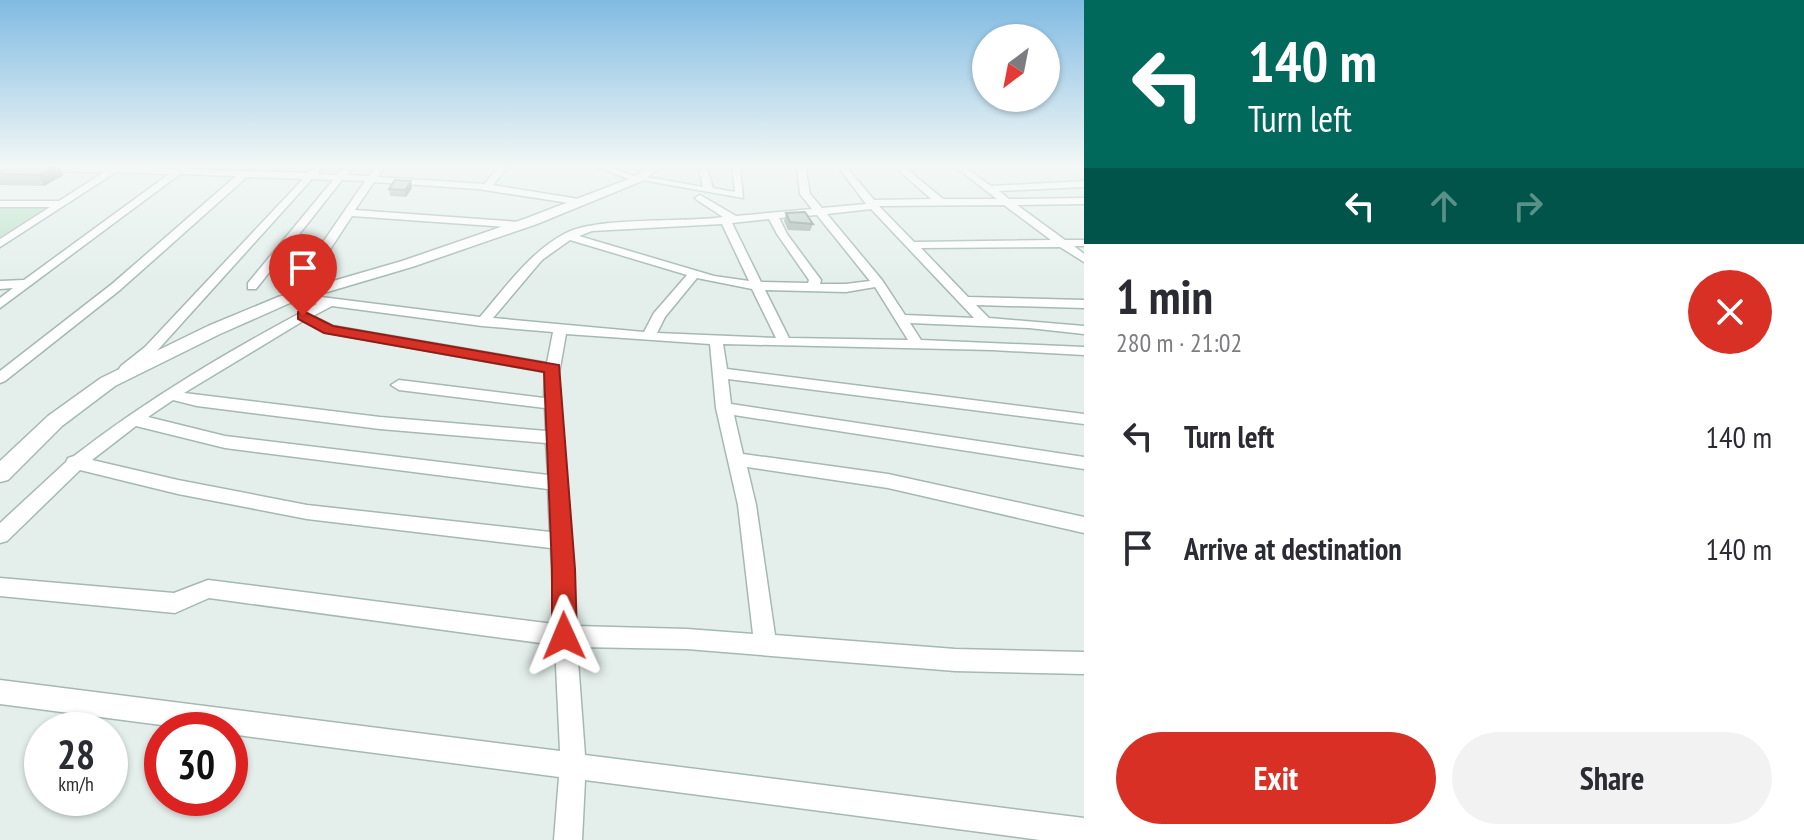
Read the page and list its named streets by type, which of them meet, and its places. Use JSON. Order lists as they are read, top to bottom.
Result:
{
  "north": "bottom left",
  "page": {
    "turn": ["140 m", "Turn left"],
    "heading": ["1 min", "280 m · 21:02"],
    "list": [
      {
        "name": "Turn left",
        "value": "140 m"
      },
      {
        "name": "Arrive at destination",
        "value": "140 m"
      }
    ],
    "speed": "28 km/h",
    "limit": "30",
    "buttons": ["Exit", "Share"]
  }
}
